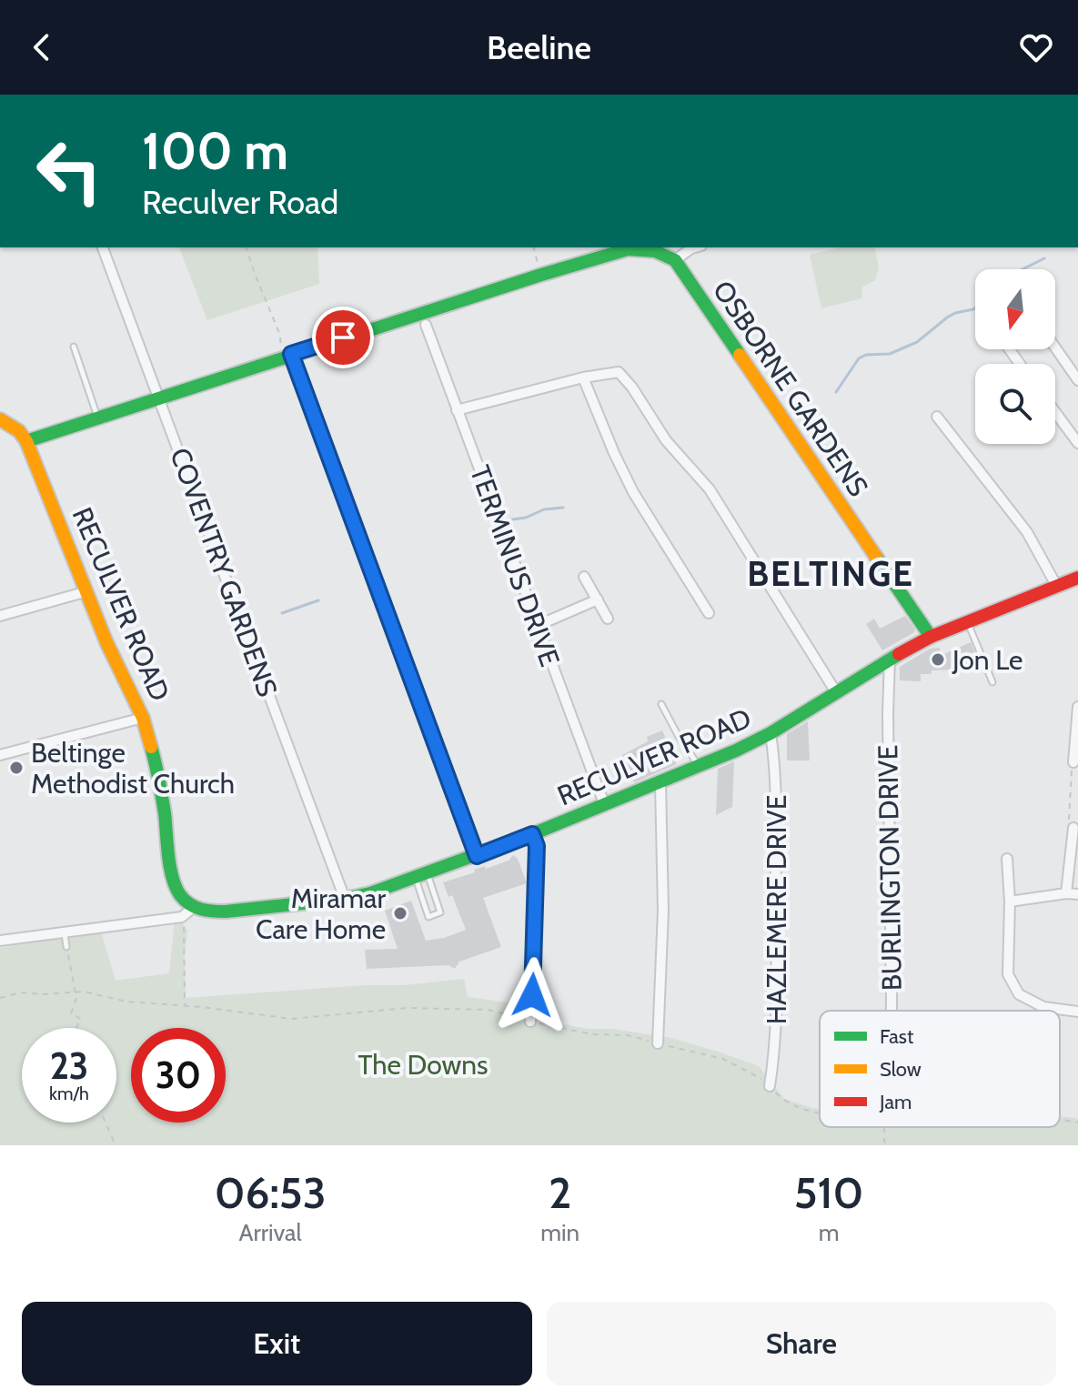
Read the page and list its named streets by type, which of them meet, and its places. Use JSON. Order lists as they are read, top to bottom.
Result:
{
  "streets": {
    "street": [
      "OSBORNE GARDENS",
      "TERMINUS DRIVE",
      "COVENTRY GARDENS",
      "RECULVER ROAD",
      "BURLINGTON DRIVE",
      "HAZLEMERE DRIVE"
    ]
  },
  "crossings": [
    ["OSBORNE GARDENS", "RECULVER ROAD"],
    ["TERMINUS DRIVE", "RECULVER ROAD"],
    ["COVENTRY GARDENS", "RECULVER ROAD"],
    ["RECULVER ROAD", "BURLINGTON DRIVE"],
    ["RECULVER ROAD", "HAZLEMERE DRIVE"]
  ],
  "districts": ["BELTINGE"],
  "parks": ["The Downs"],
  "places": ["Jon Le", "Beltinge Methodist Church", "Miramar Care Home"],
  "legend": ["Fast", "Slow", "Jam"],
  "north": "bottom",
  "page": {
    "header": "Beeline",
    "turn": ["100 m", "Reculver Road"],
    "speed": "23 km/h",
    "limit": "30",
    "eta": [
      "06:53",
      "Arrival",
      "2",
      "min",
      "510",
      "m"
    ],
    "buttons": ["Exit", "Share"]
  }
}
